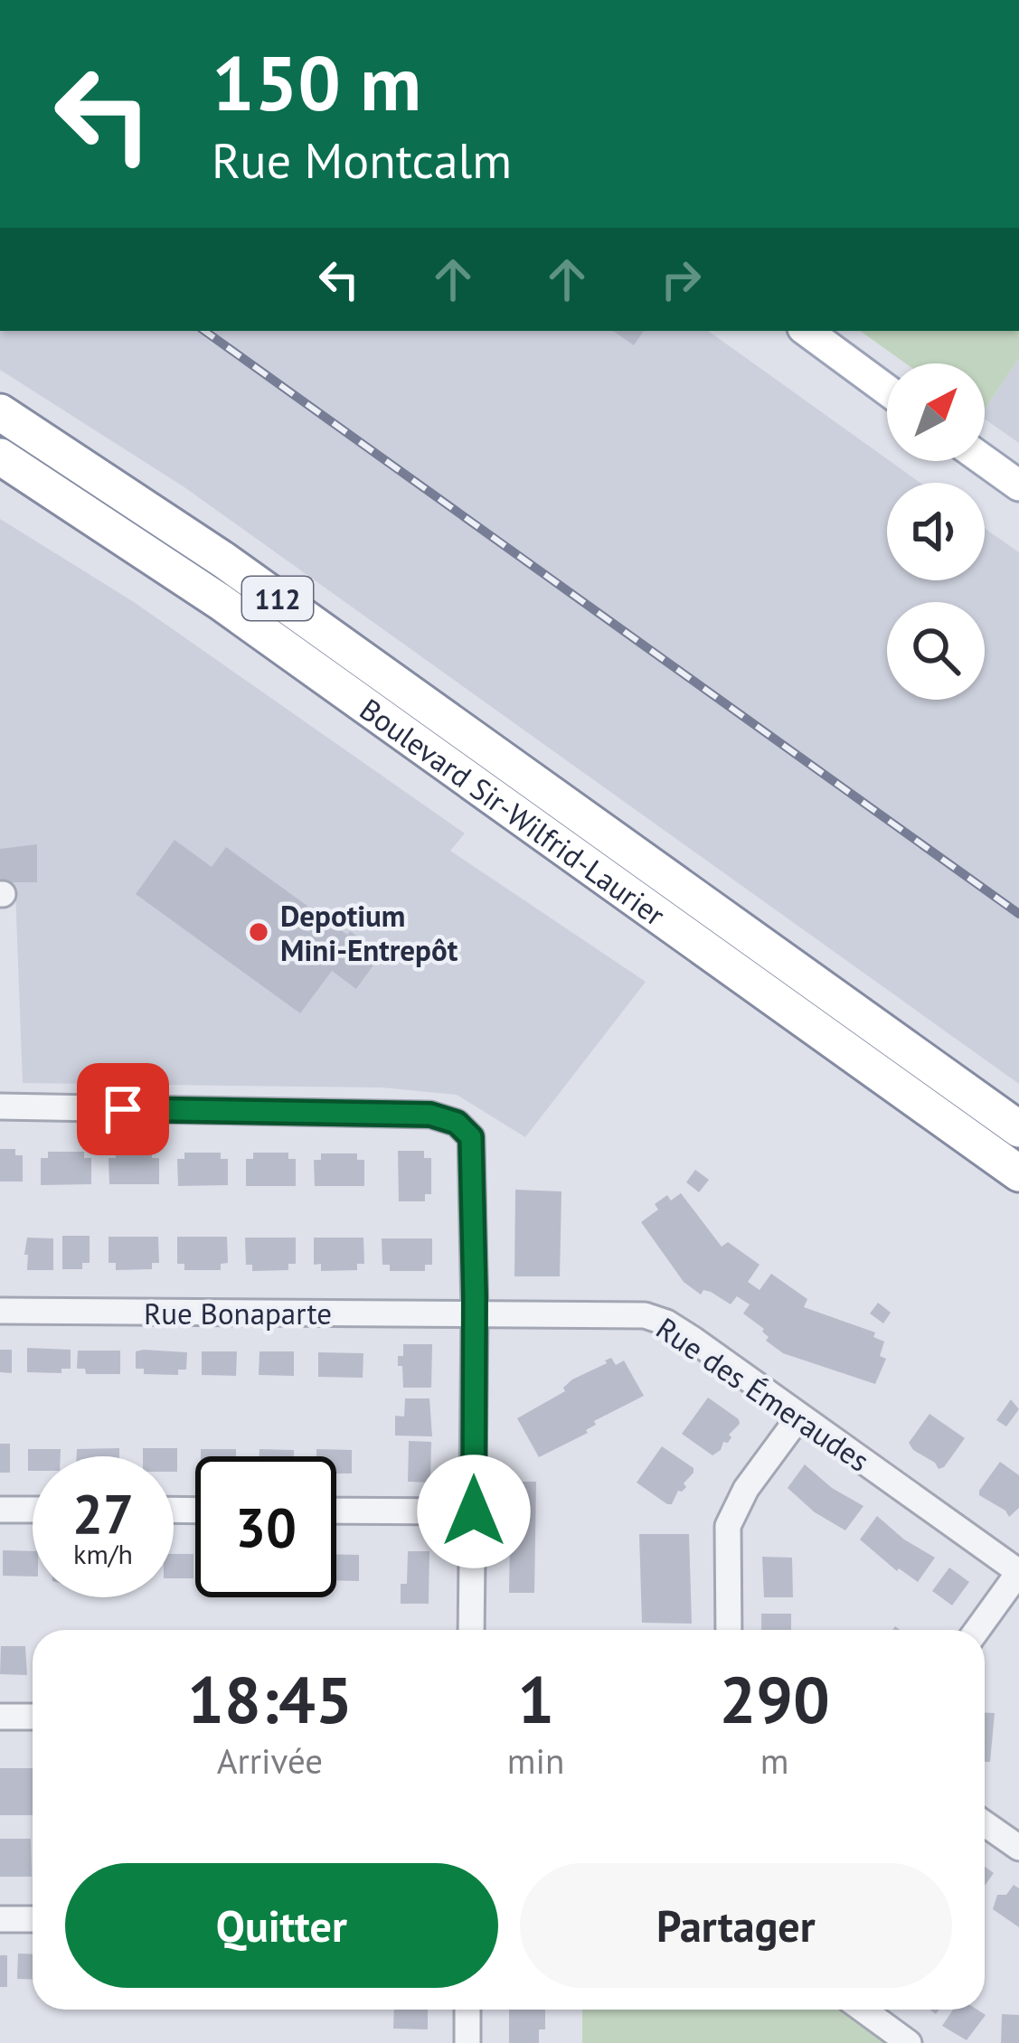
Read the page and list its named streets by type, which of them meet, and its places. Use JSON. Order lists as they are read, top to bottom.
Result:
{
  "streets": {
    "highway": ["112", "Boulevard Sir-Wilfrid-Laurier"],
    "street": ["Rue Bonaparte", "Rue des Émeraudes"]
  },
  "crossings": [
    ["Rue Bonaparte", "Rue des Émeraudes"]
  ],
  "places": ["Depotium Mini-Entrepôt"],
  "north": "top right",
  "page": {
    "turn": ["150 m", "Rue Montcalm"],
    "speed": "27 km/h",
    "limit": "30",
    "eta": [
      "18:45",
      "Arrivée",
      "1",
      "min",
      "290",
      "m"
    ],
    "buttons": ["Quitter", "Partager"]
  }
}
